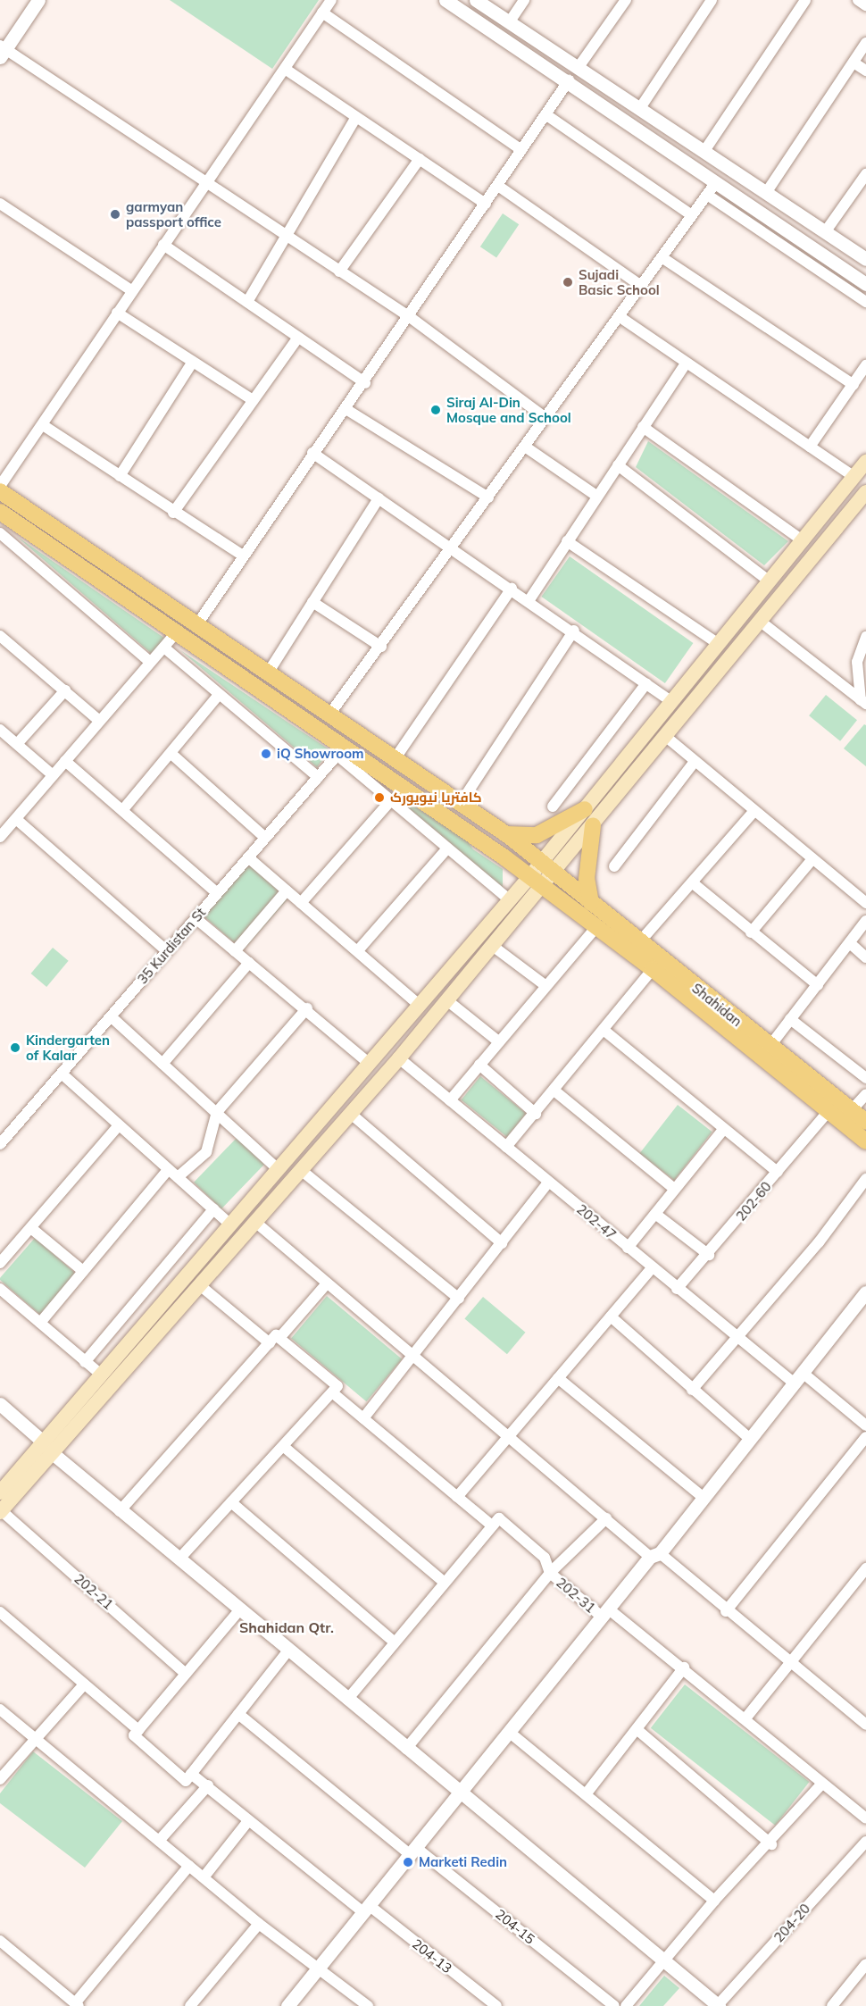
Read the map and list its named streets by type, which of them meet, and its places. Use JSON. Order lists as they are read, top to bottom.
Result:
{
  "streets": {
    "main road": ["Shahidan"],
    "street": [
      "35 Kurdistan St",
      "202-60",
      "202-47",
      "202-21",
      "202-31",
      "204-20",
      "204-15",
      "204-13"
    ]
  },
  "crossings": [
    ["202-60", "202-47"]
  ],
  "districts": ["Shahidan Qtr."],
  "places": [
    "garmyan passport office",
    "Sujadi Basic School",
    "Siraj Al-Din Mosque and School",
    "iQ Showroom",
    "کافتریا نیویورک",
    "Kindergarten of Kalar",
    "Marketi Redin"
  ]
}
